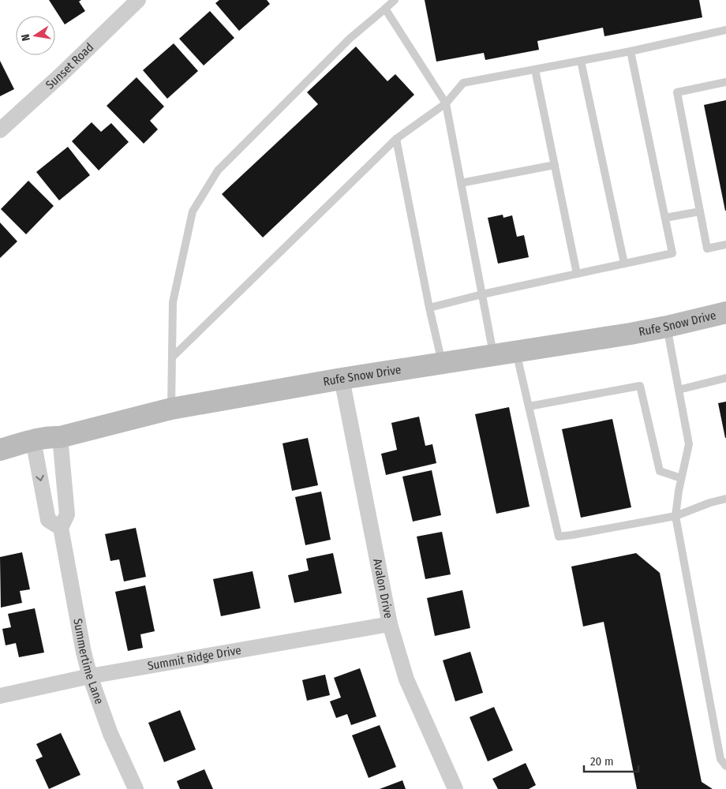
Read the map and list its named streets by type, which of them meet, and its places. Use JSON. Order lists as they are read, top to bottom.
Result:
{
  "streets": {
    "main road": ["Rufe Snow Drive"],
    "street": [
      "Sunset Road",
      "Avalon Drive",
      "Summit Ridge Drive",
      "Summertime Lane"
    ]
  },
  "crossings": [
    ["Rufe Snow Drive", "Avalon Drive"],
    ["Rufe Snow Drive", "Summertime Lane"],
    ["Avalon Drive", "Summit Ridge Drive"],
    ["Summit Ridge Drive", "Summertime Lane"]
  ],
  "scale_bar": "20 m",
  "north": "left"
}
